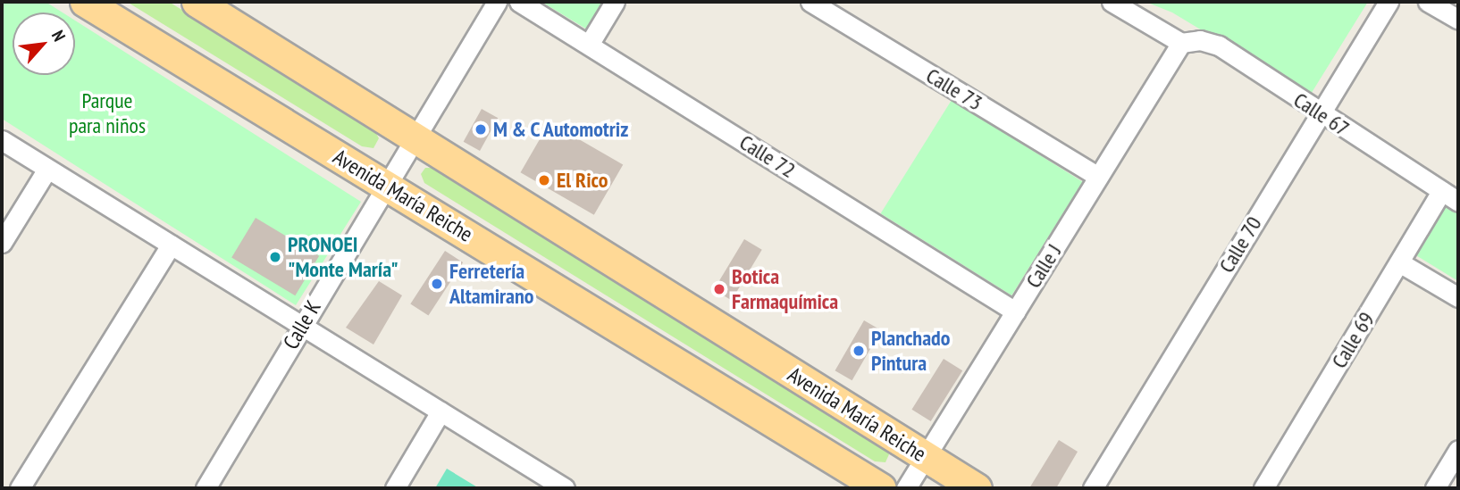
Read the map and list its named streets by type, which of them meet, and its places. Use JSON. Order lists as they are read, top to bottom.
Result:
{
  "streets": {
    "main road": ["Avenida María Reiche"],
    "street": [
      "Calle 73",
      "Calle 67",
      "Calle 72",
      "Calle 70",
      "Calle J",
      "Calle K",
      "Calle 69"
    ]
  },
  "crossings": [
    ["Calle 73", "Calle J"],
    ["Calle 67", "Calle 70"],
    ["Calle 67", "Calle J"],
    ["Calle 67", "Calle 69"],
    ["Calle 72", "Calle J"],
    ["Avenida María Reiche", "Calle J"],
    ["Avenida María Reiche", "Calle K"]
  ],
  "parks": ["Parque para niños"],
  "places": [
    "M & C Automotriz",
    "El Rico",
    "PRONOEI \"Monte María\"",
    "Ferretería Altamirano",
    "Botica Farmaquímica",
    "Planchado Pintura"
  ],
  "north": "top right"
}
